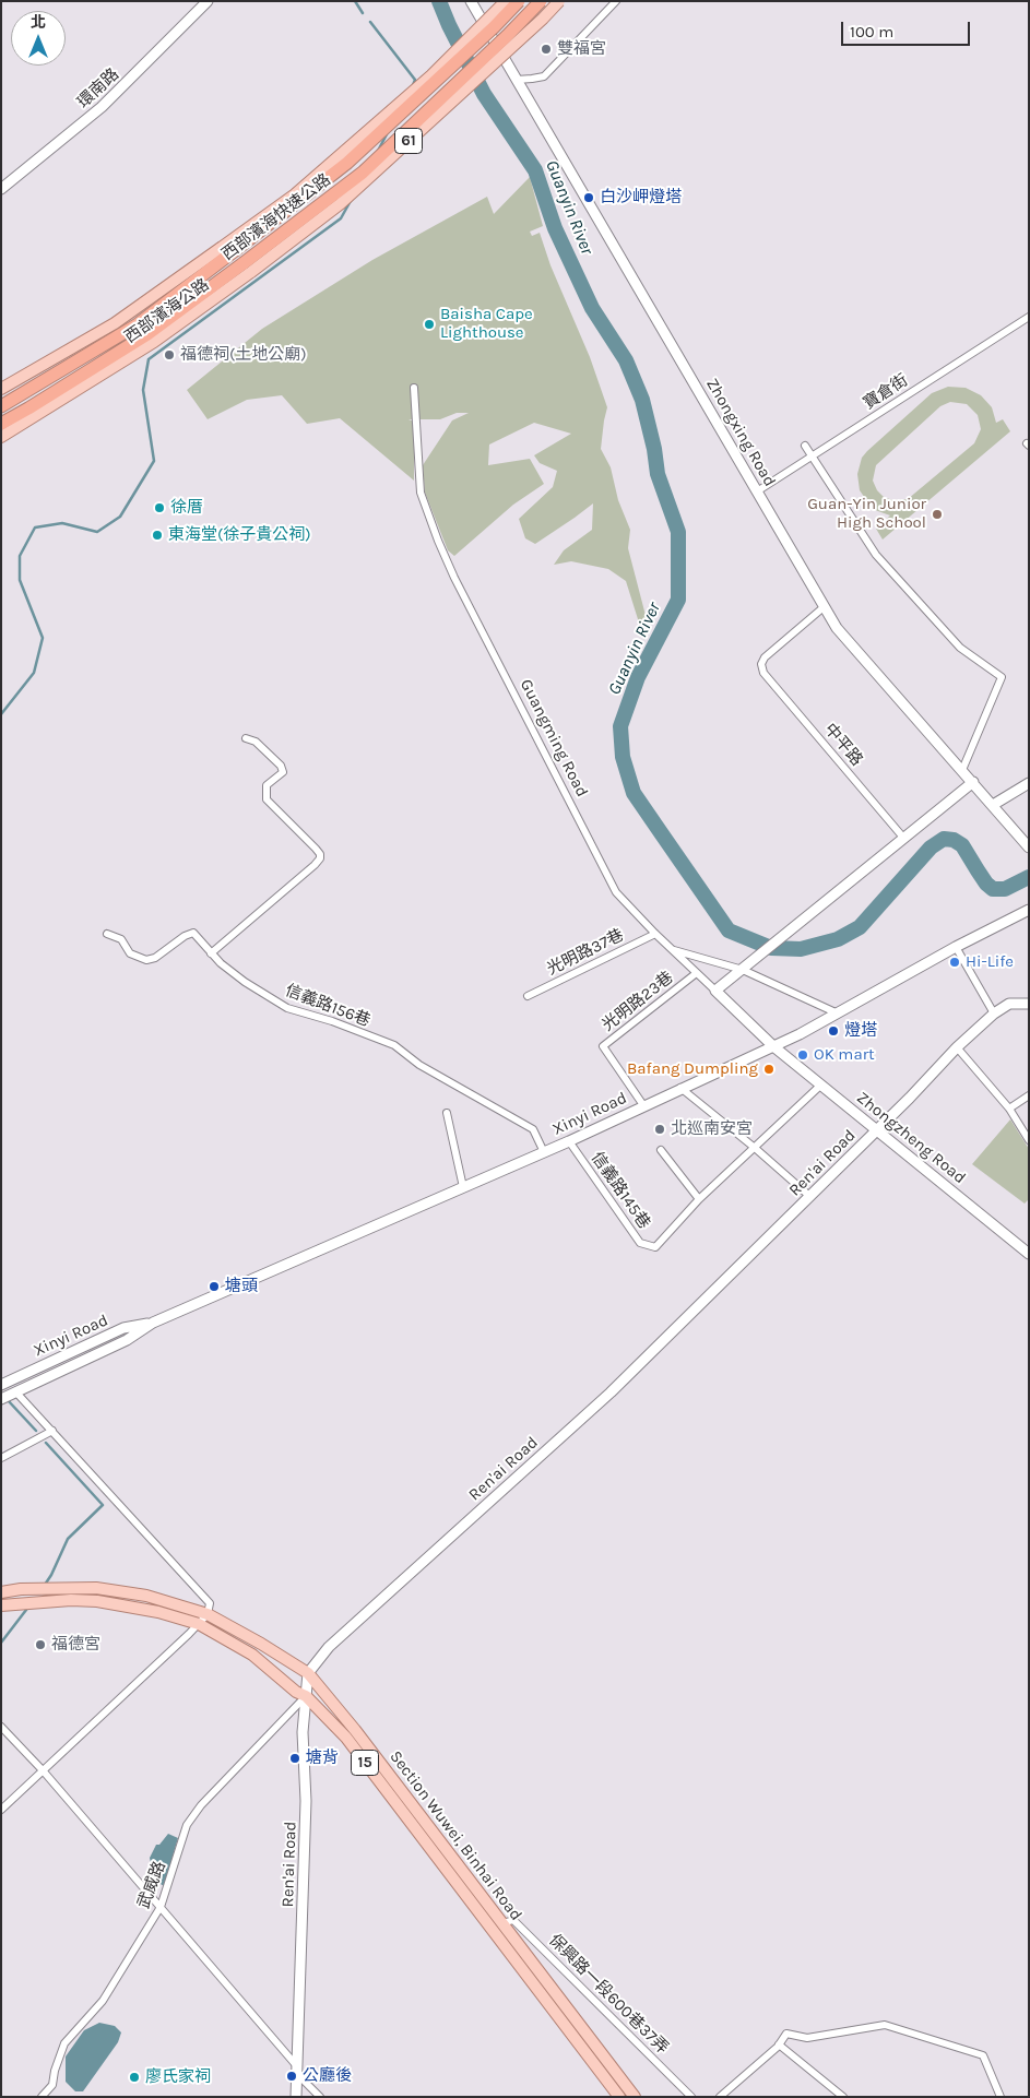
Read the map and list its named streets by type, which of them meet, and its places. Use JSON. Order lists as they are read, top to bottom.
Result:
{
  "streets": {
    "highway": ["61", "西部濱海快速公路"],
    "main road": ["西部濱海公路", "15", "Section Wuwei, Binhai Road"],
    "street": [
      "環南路",
      "寶倉街",
      "Zhongxing Road",
      "Guangming Road",
      "中平路",
      "光明路37巷",
      "光明路23巷",
      "信義路156巷",
      "Xinyi Road",
      "Zhongzheng Road",
      "Ren'ai Road",
      "信義路145巷",
      "武威路",
      "保興路一段600巷37弄"
    ]
  },
  "crossings": [
    ["西部濱海快速公路", "西部濱海公路"],
    ["寶倉街", "Zhongxing Road"],
    ["Zhongxing Road", "中平路"],
    ["Guangming Road", "光明路37巷"],
    ["Guangming Road", "Xinyi Road"],
    ["Guangming Road", "Zhongzheng Road"],
    ["光明路23巷", "Xinyi Road"],
    ["信義路156巷", "Xinyi Road"],
    ["Xinyi Road", "Zhongzheng Road"],
    ["Xinyi Road", "信義路145巷"],
    ["Zhongzheng Road", "Ren'ai Road"],
    ["Ren'ai Road", "Section Wuwei, Binhai Road"],
    ["Ren'ai Road", "武威路"],
    ["Section Wuwei, Binhai Road", "武威路"],
    ["Section Wuwei, Binhai Road", "保興路一段600巷37弄"]
  ],
  "water": ["Guanyin River"],
  "places": [
    "雙福宮",
    "白沙岬燈塔",
    "Baisha Cape Lighthouse",
    "福德祠(土地公廟)",
    "徐厝",
    "Guan-Yin Junior High School",
    "東海堂(徐子貴公祠)",
    "Hi-Life",
    "燈塔",
    "OK mart",
    "Bafang Dumpling",
    "北巡南安宮",
    "塘頭",
    "福德宮",
    "塘背",
    "公廳後",
    "廖氏家祠"
  ],
  "scale_bar": "100 m",
  "north": "top"
}
